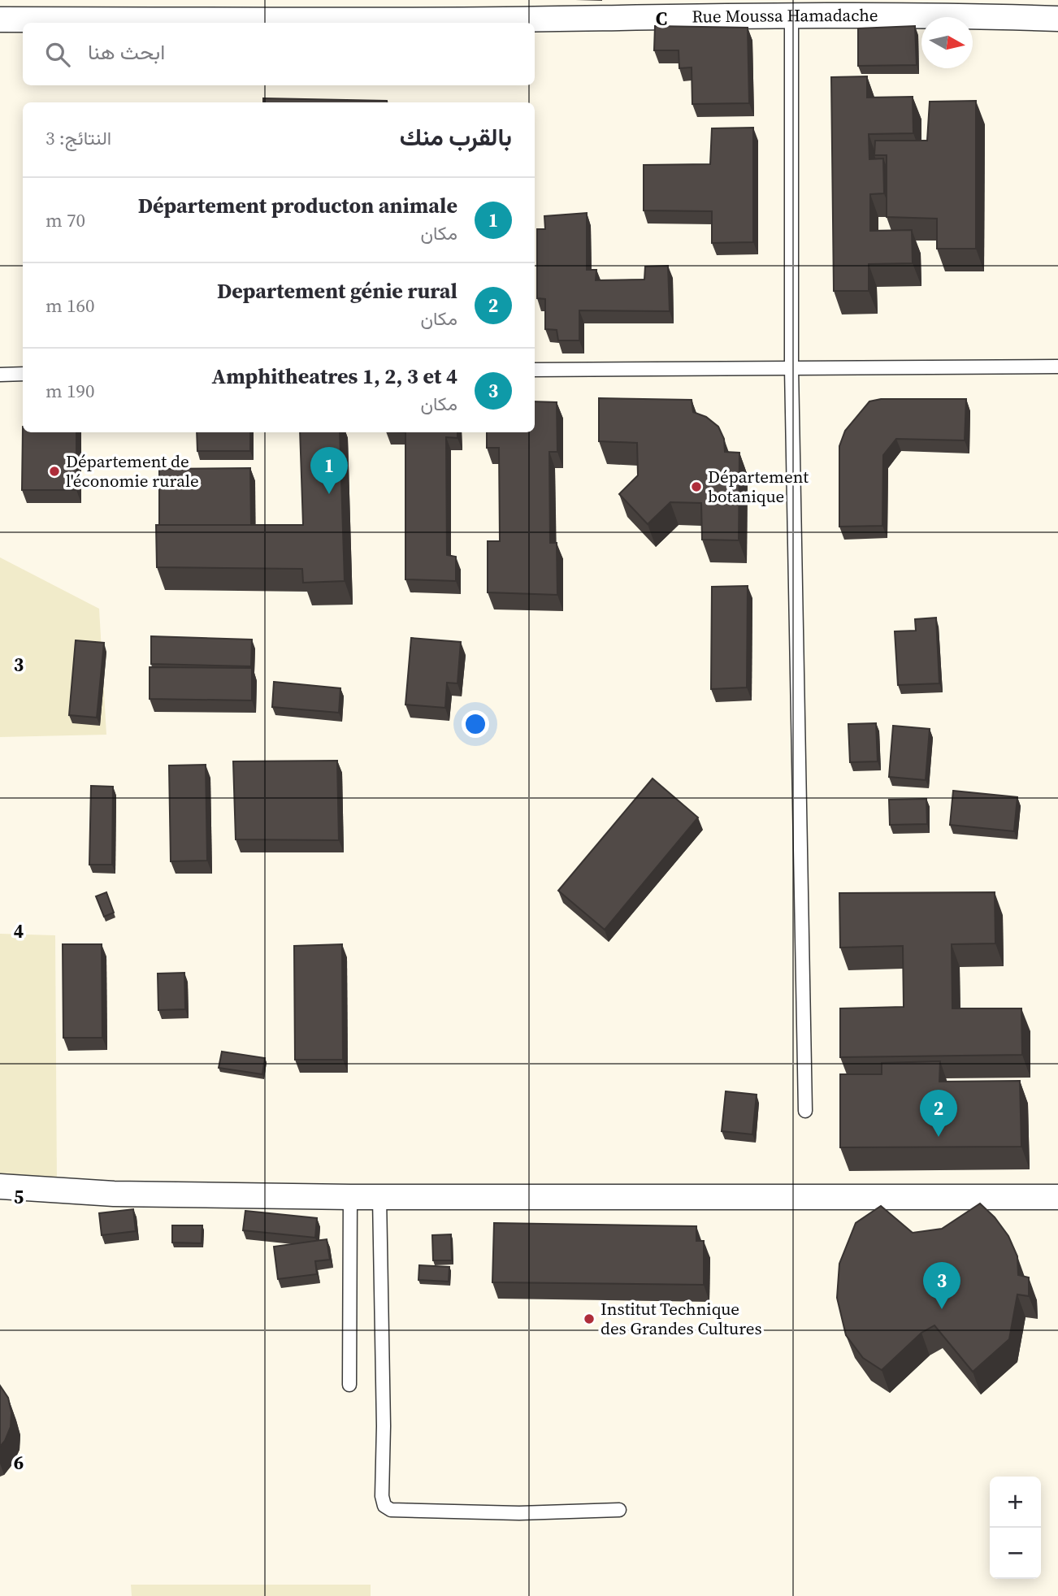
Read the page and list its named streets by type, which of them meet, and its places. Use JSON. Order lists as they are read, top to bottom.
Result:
{
  "streets": {
    "street": ["Rue Moussa Hamadache"]
  },
  "places": ["Département de l'économie rurale", "Département botanique", "Institut Technique des Grandes Cultures"],
  "north": "right",
  "page": {
    "search": "ابحث هنا",
    "heading": ["بالقرب منك", "النتائج: 3"],
    "list": [
      {
        "mark": "1",
        "name": "Département producton animale",
        "note": "مكان",
        "value": "70 m"
      },
      {
        "mark": "2",
        "name": "Departement génie rural",
        "note": "مكان",
        "value": "160 m"
      },
      {
        "mark": "3",
        "name": "Amphitheatres 1, 2, 3 et 4",
        "note": "مكان",
        "value": "190 m"
      }
    ],
    "pins": ["1", "2", "3"],
    "map_buttons": ["+", "−"]
  },
  "grid": {
    "columns": ["C"],
    "rows": [
      "3",
      "4",
      "5",
      "6"
    ]
  }
}
